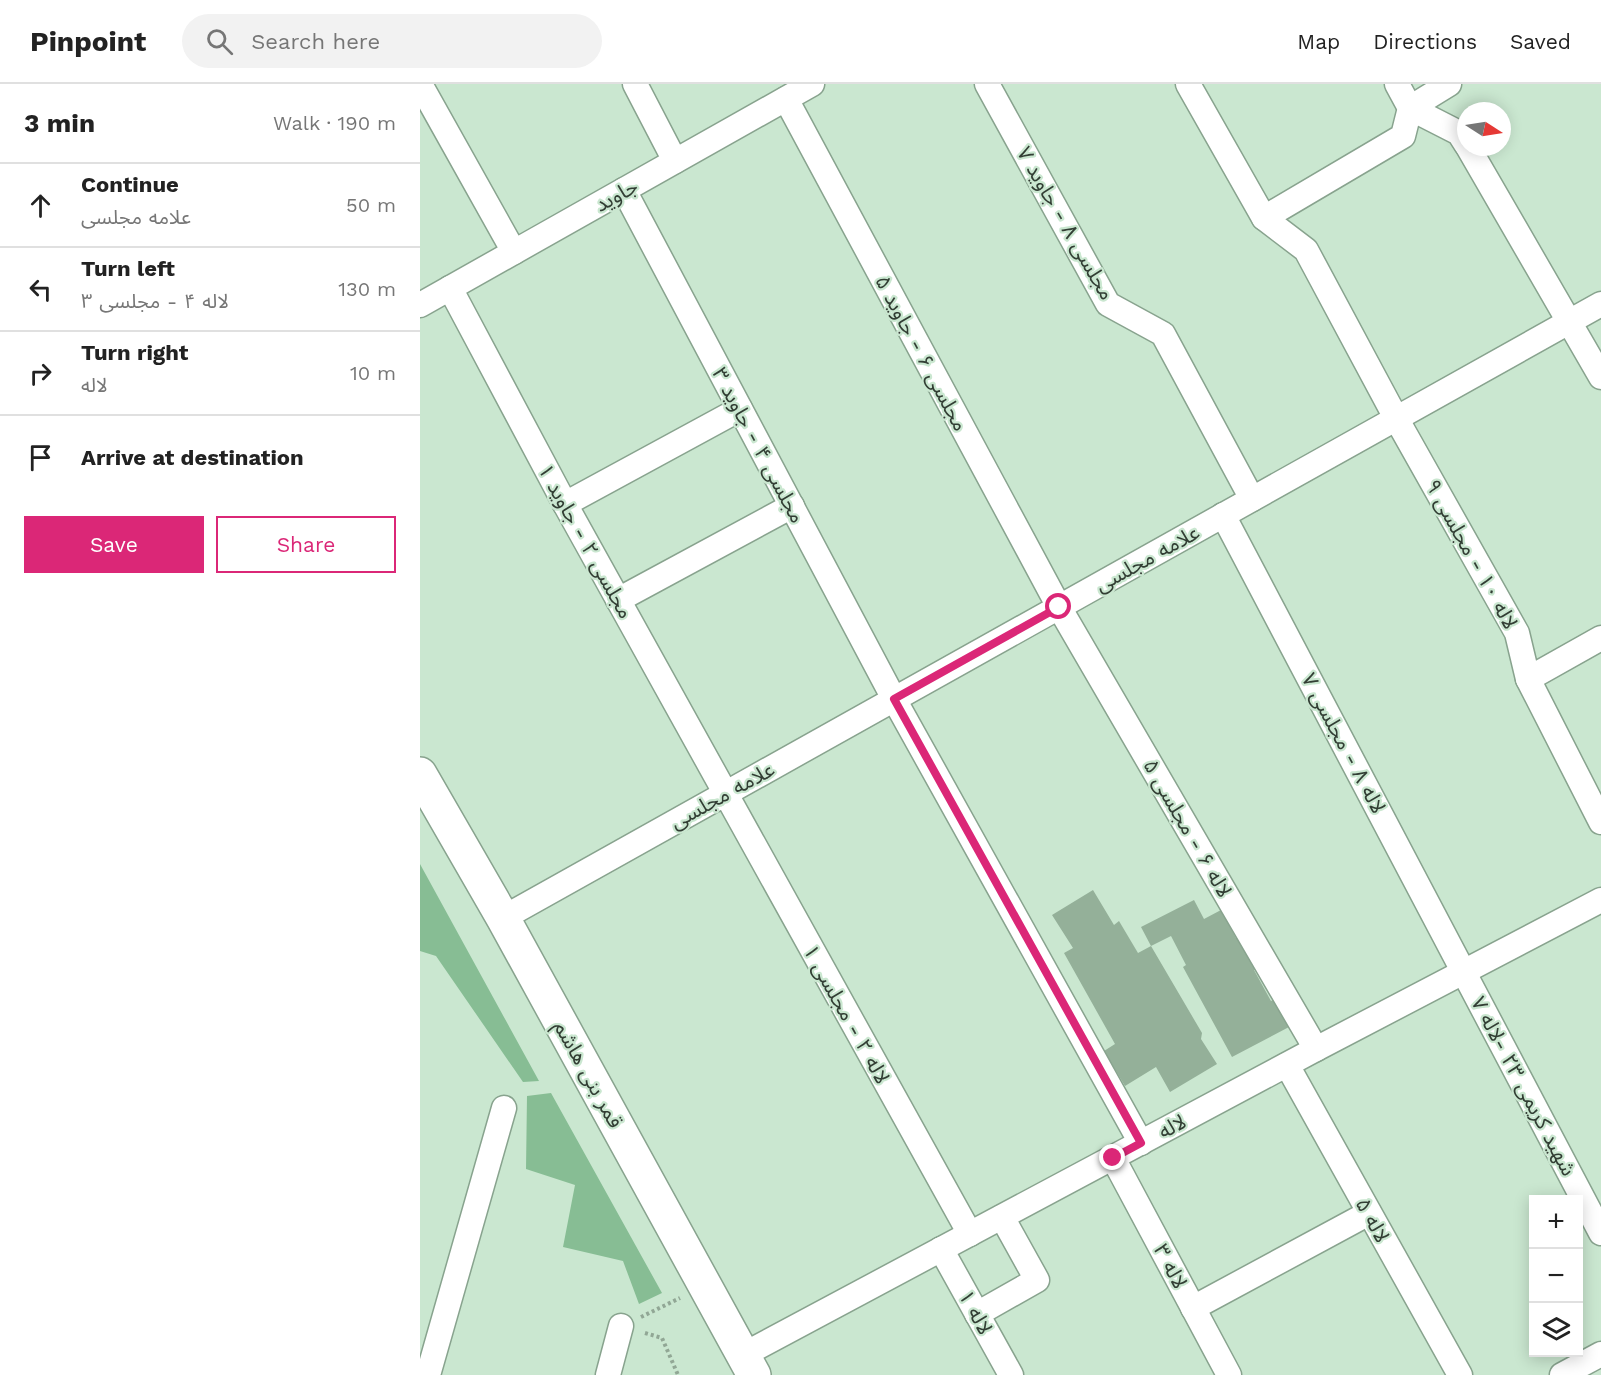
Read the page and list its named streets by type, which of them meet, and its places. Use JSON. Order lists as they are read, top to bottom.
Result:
{
  "streets": {
    "street": [
      "جاوید",
      "مجلسی ۸ - جاوید ۷",
      "مجلسی ۶ - جاوید ۵",
      "مجلسی ۴ - جاوید ۳",
      "مجلسی ۲ - جاوید ۱",
      "لاله ۱۰ - مجلسی ۹",
      "علامه مجلسی",
      "لاله ۸ - مجلسی ۷",
      "لاله ۶ - مجلسی ۵",
      "لاله ۲ - مجلسی ۱",
      "قمر بنی هاشم",
      "شهید کریمی ۲۳ -لاله ۷",
      "لاله",
      "لاله ۵",
      "لاله ۳",
      "لاله ۱"
    ]
  },
  "crossings": [
    ["جاوید", "مجلسی ۶ - جاوید ۵"],
    ["جاوید", "مجلسی ۴ - جاوید ۳"],
    ["جاوید", "مجلسی ۲ - جاوید ۱"],
    ["مجلسی ۸ - جاوید ۷", "علامه مجلسی"],
    ["مجلسی ۶ - جاوید ۵", "علامه مجلسی"],
    ["مجلسی ۶ - جاوید ۵", "لاله ۶ - مجلسی ۵"],
    ["مجلسی ۴ - جاوید ۳", "علامه مجلسی"],
    ["مجلسی ۴ - جاوید ۳", "لاله"],
    ["مجلسی ۲ - جاوید ۱", "علامه مجلسی"],
    ["مجلسی ۲ - جاوید ۱", "لاله ۲ - مجلسی ۱"],
    ["لاله ۱۰ - مجلسی ۹", "علامه مجلسی"],
    ["علامه مجلسی", "لاله ۸ - مجلسی ۷"],
    ["علامه مجلسی", "لاله ۶ - مجلسی ۵"],
    ["علامه مجلسی", "لاله ۲ - مجلسی ۱"],
    ["علامه مجلسی", "قمر بنی هاشم"],
    ["لاله ۸ - مجلسی ۷", "شهید کریمی ۲۳ -لاله ۷"],
    ["لاله ۸ - مجلسی ۷", "لاله"],
    ["لاله ۶ - مجلسی ۵", "لاله"],
    ["لاله ۲ - مجلسی ۱", "لاله"],
    ["قمر بنی هاشم", "لاله"],
    ["شهید کریمی ۲۳ -لاله ۷", "لاله"],
    ["لاله", "لاله ۵"],
    ["لاله", "لاله ۳"],
    ["لاله", "لاله ۱"]
  ],
  "north": "right",
  "page": {
    "header": "Pinpoint",
    "search": "Search here",
    "nav": ["Map", "Directions", "Saved"],
    "heading": ["3 min", "Walk · 190 m"],
    "list": [
      ["Continue", "علامه مجلسی", "50 m"],
      ["Turn left", "لاله ۴ - مجلسی ۳", "130 m"],
      ["Turn right", "لاله", "10 m"],
      "Arrive at destination"
    ],
    "buttons": ["Save", "Share"],
    "map_buttons": ["+", "−"]
  }
}
